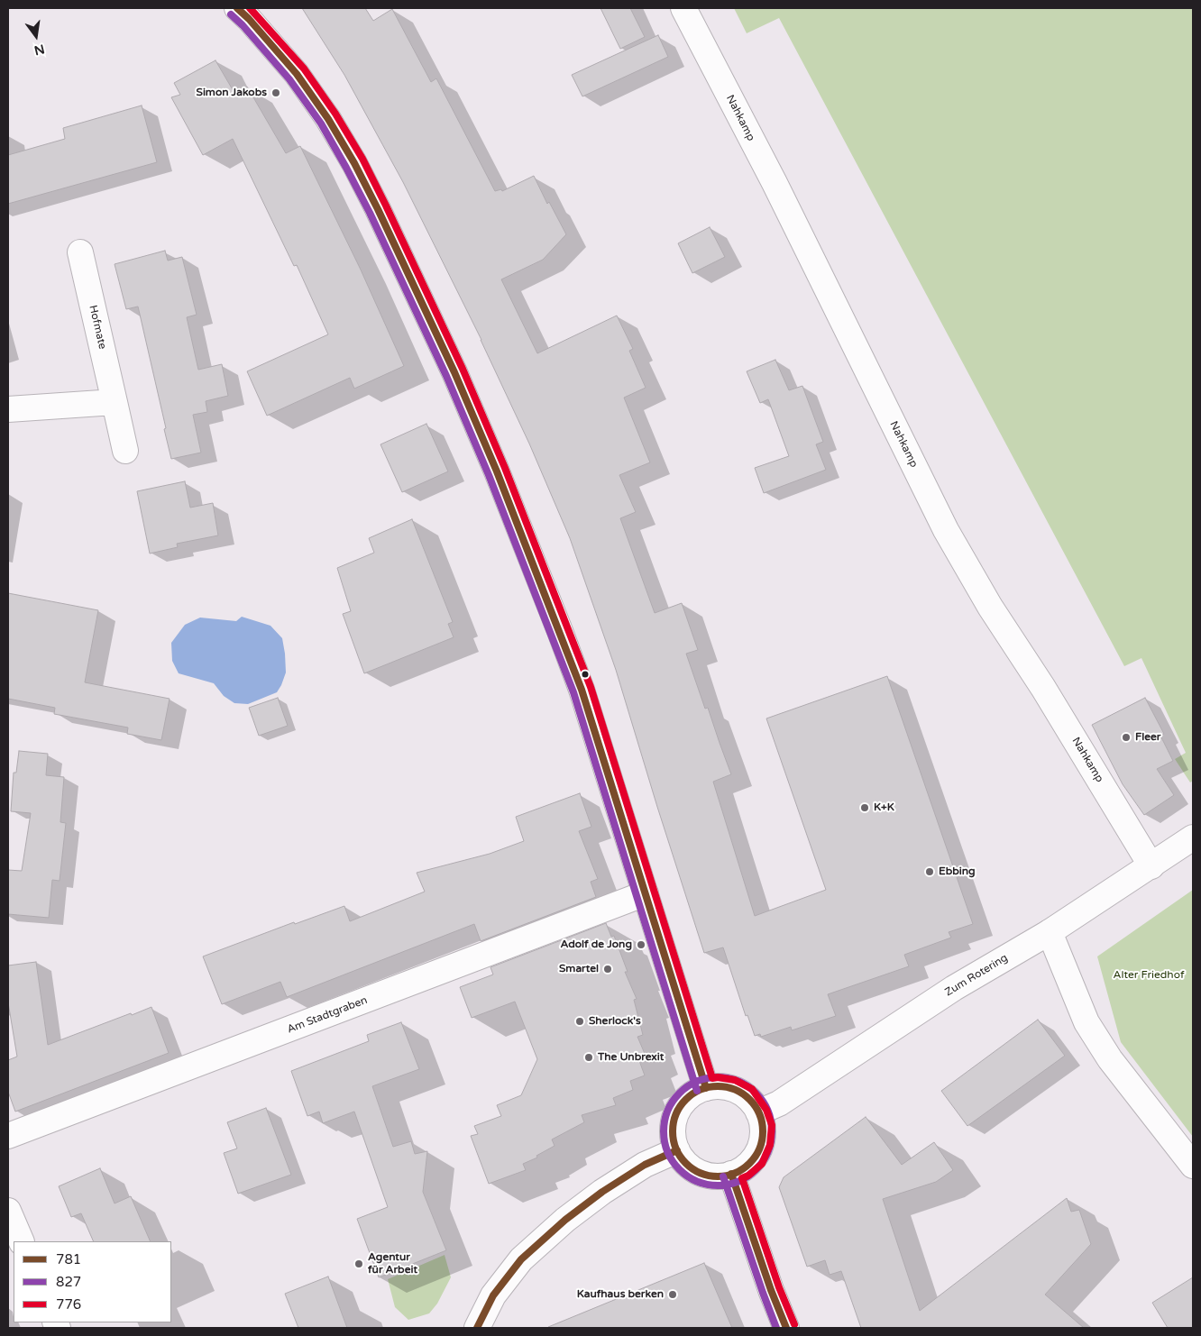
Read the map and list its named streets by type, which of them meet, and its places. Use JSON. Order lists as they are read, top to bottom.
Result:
{
  "streets": {
    "street": [
      "Nahkamp",
      "Hofmate",
      "Zum Rotering",
      "Am Stadtgraben"
    ]
  },
  "crossings": [
    ["Nahkamp", "Zum Rotering"]
  ],
  "parks": ["Alter Friedhof"],
  "places": [
    "Simon Jakobs",
    "Fleer",
    "K+K",
    "Ebbing",
    "Adolf de Jong",
    "Smartel",
    "Sherlock's",
    "The Unbrexit",
    "Agentur für Arbeit",
    "Kaufhaus berken"
  ],
  "lines": ["transit line 781", "transit line 776", "transit line 827"],
  "legend": ["781", "827", "776"],
  "north": "bottom"
}
